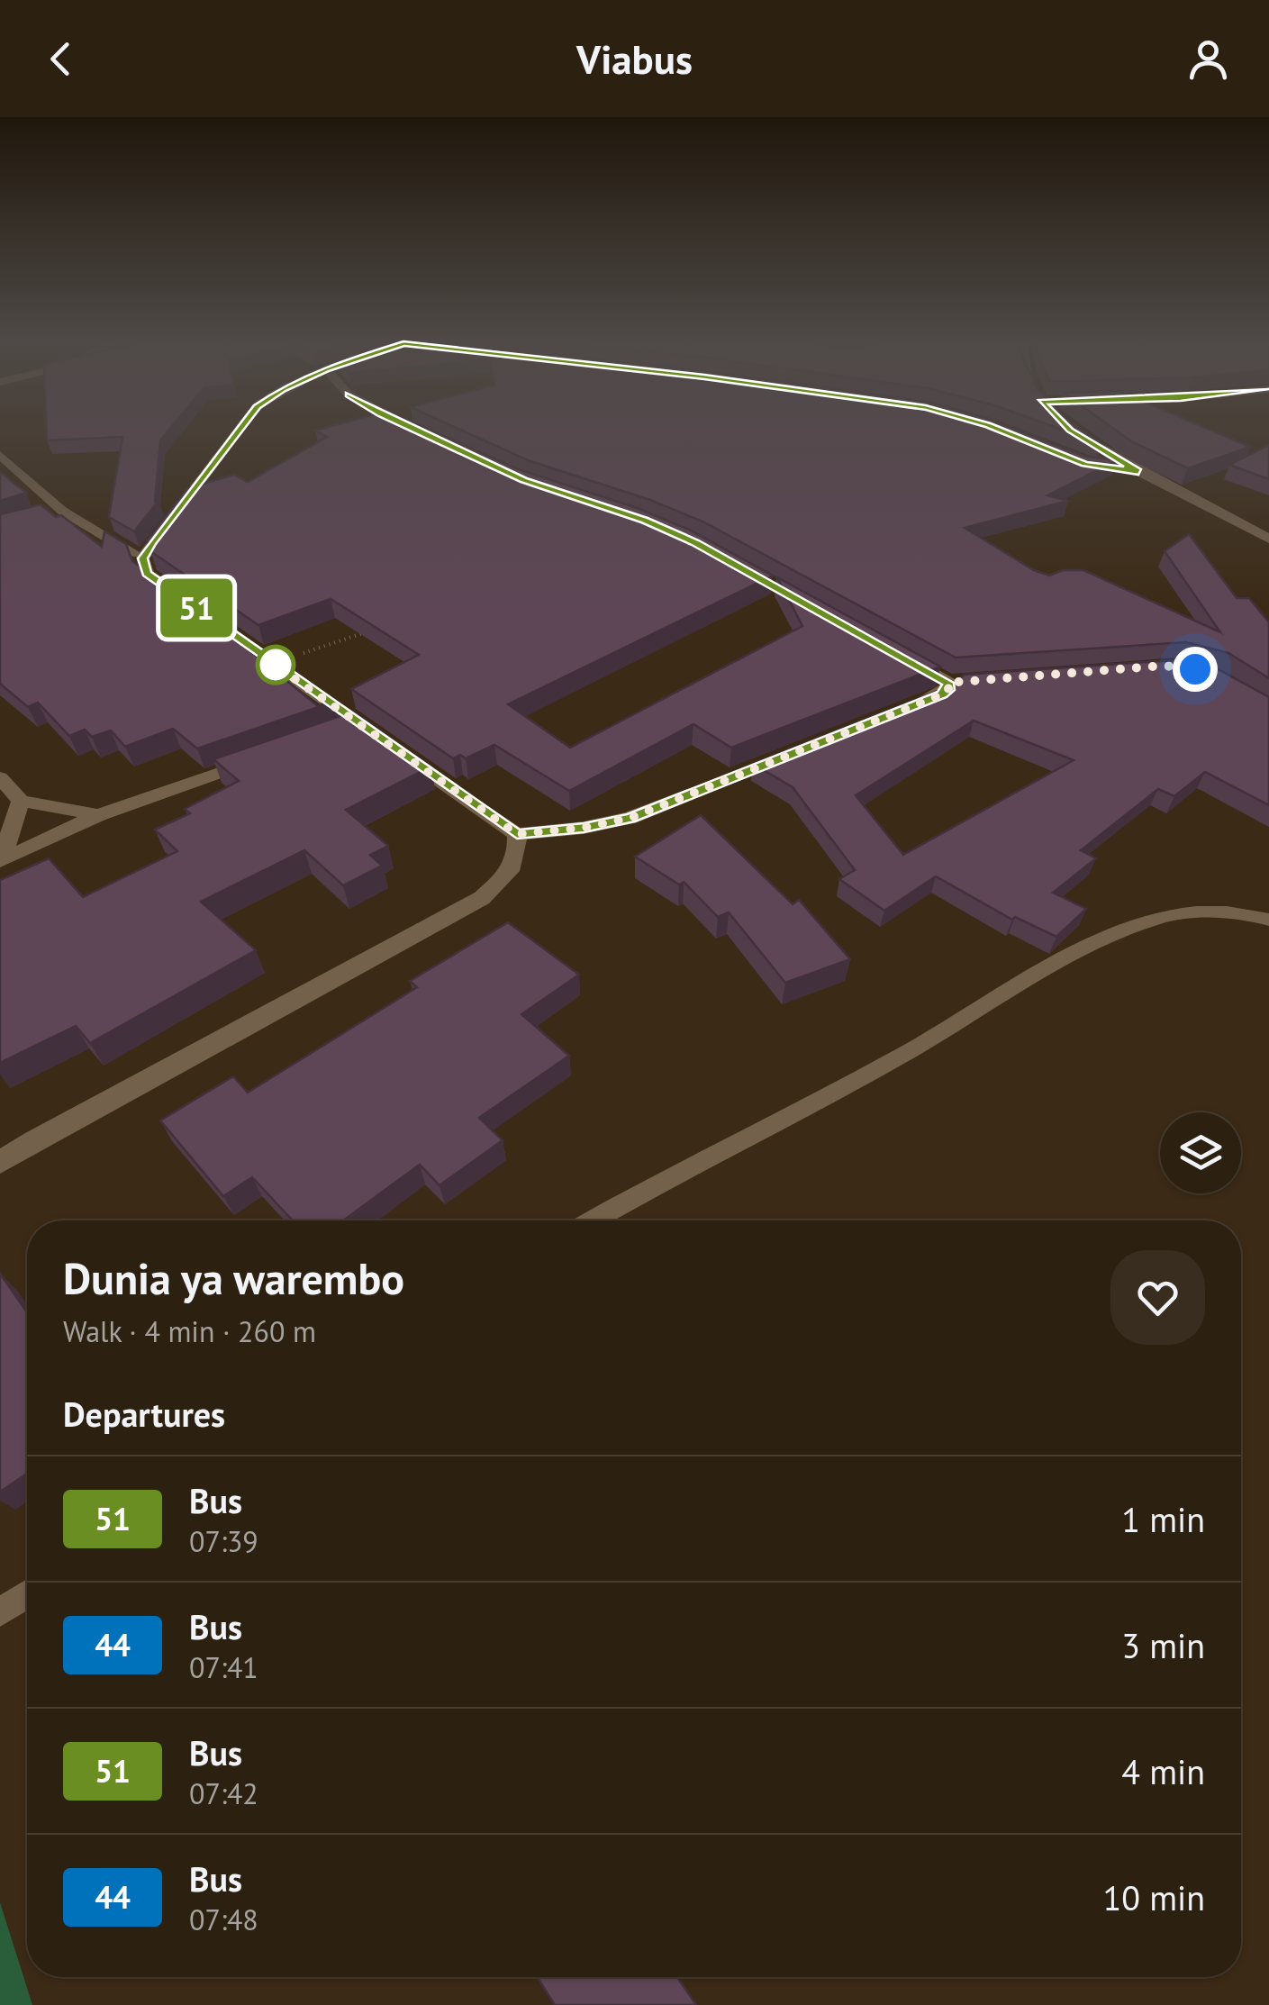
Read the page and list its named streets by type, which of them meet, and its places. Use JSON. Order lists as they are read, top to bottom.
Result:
{
  "lines": ["bus line 51"],
  "page": {
    "header": "Viabus",
    "on_map": "51",
    "heading": [
      ["Dunia ya warembo", "Walk · 4 min · 260 m"],
      "Departures"
    ],
    "list": [
      {
        "mark": "51",
        "name": "Bus",
        "note": "07:39",
        "value": "1 min"
      },
      {
        "mark": "44",
        "name": "Bus",
        "note": "07:41",
        "value": "3 min"
      },
      {
        "mark": "51",
        "name": "Bus",
        "note": "07:42",
        "value": "4 min"
      },
      {
        "mark": "44",
        "name": "Bus",
        "note": "07:48",
        "value": "10 min"
      }
    ]
  }
}
